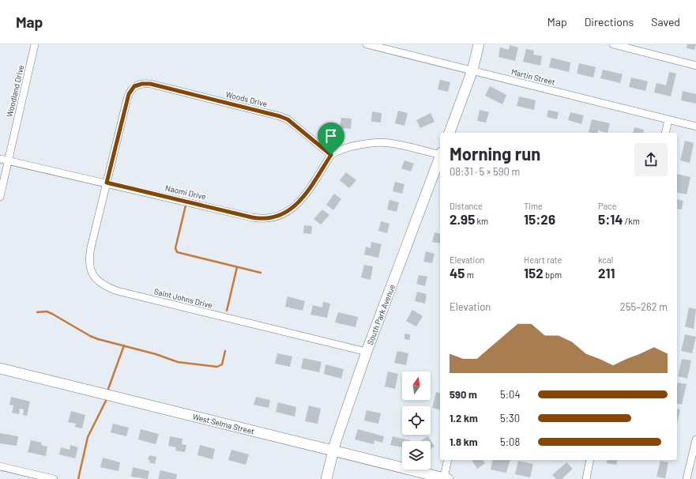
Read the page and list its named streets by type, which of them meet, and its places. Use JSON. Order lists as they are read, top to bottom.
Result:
{
  "streets": {
    "street": [
      "Martin Street",
      "Woodland Drive",
      "Woods Drive",
      "Naomi Drive",
      "Saint Johns Drive",
      "South Park Avenue",
      "West Selma Street"
    ]
  },
  "crossings": [
    ["Woodland Drive", "Naomi Drive"],
    ["Woods Drive", "Naomi Drive"],
    ["Woods Drive", "Saint Johns Drive"],
    ["Naomi Drive", "Saint Johns Drive"],
    ["Saint Johns Drive", "South Park Avenue"],
    ["South Park Avenue", "West Selma Street"]
  ],
  "north": "top",
  "page": {
    "header": "Map",
    "nav": ["Map", "Directions", "Saved"],
    "heading": ["Morning run", "08:31 · 5 × 590 m"],
    "stats": [
      ["Distance", "2.95 km"],
      ["Time", "15:26"],
      ["Pace", "5:14 /km"],
      ["Elevation", "45 m"],
      ["Heart rate", "152 bpm"],
      ["kcal", "211"]
    ],
    "chart": ["Elevation", "255–262 m"],
    "list": [
      {
        "name": "590 m",
        "note": "5:04"
      },
      {
        "name": "1.2 km",
        "note": "5:30"
      },
      {
        "name": "1.8 km",
        "note": "5:08"
      }
    ]
  }
}
